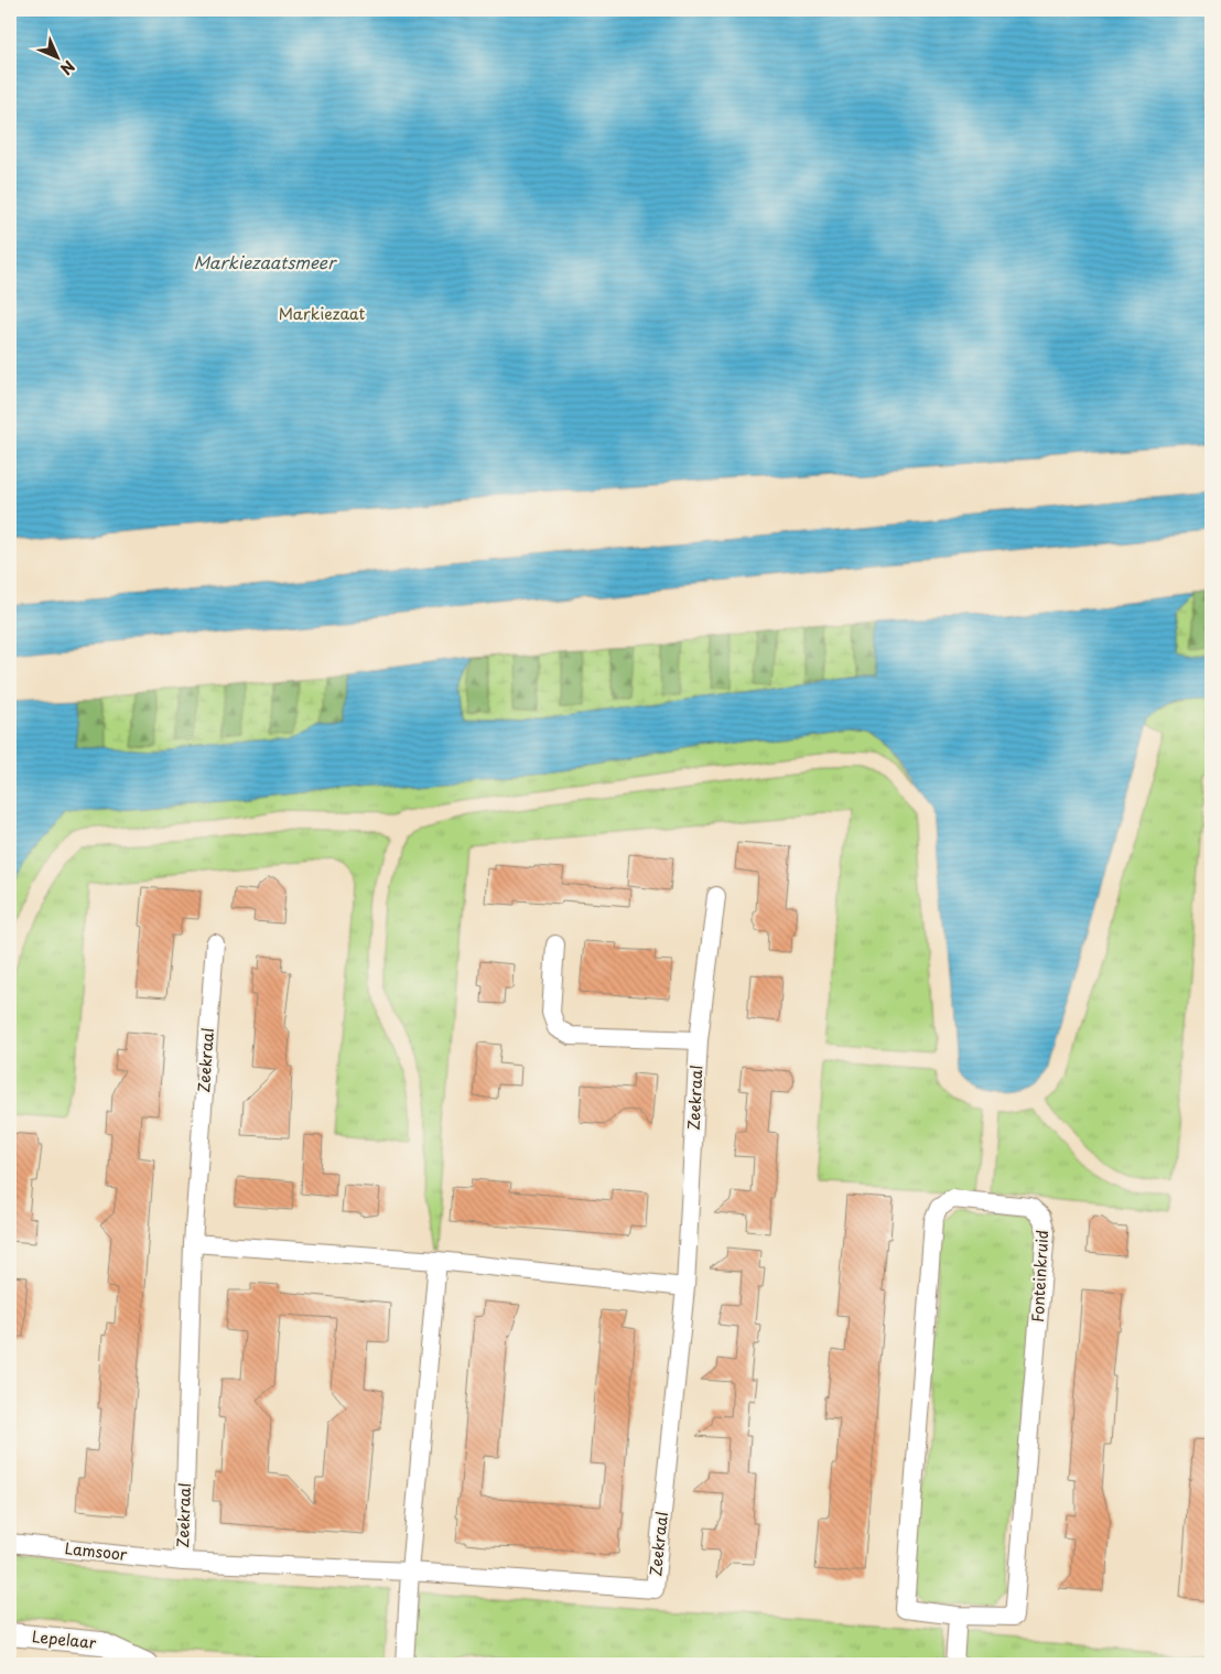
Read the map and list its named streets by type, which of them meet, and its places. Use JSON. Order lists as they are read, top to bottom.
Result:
{
  "streets": {
    "street": [
      "Zeekraal",
      "Fonteinkruid",
      "Lamsoor",
      "Lepelaar"
    ]
  },
  "crossings": [
    ["Zeekraal", "Lamsoor"]
  ],
  "water": ["Markiezaatsmeer"],
  "parks": ["Markiezaat"],
  "north": "bottom right"
}
